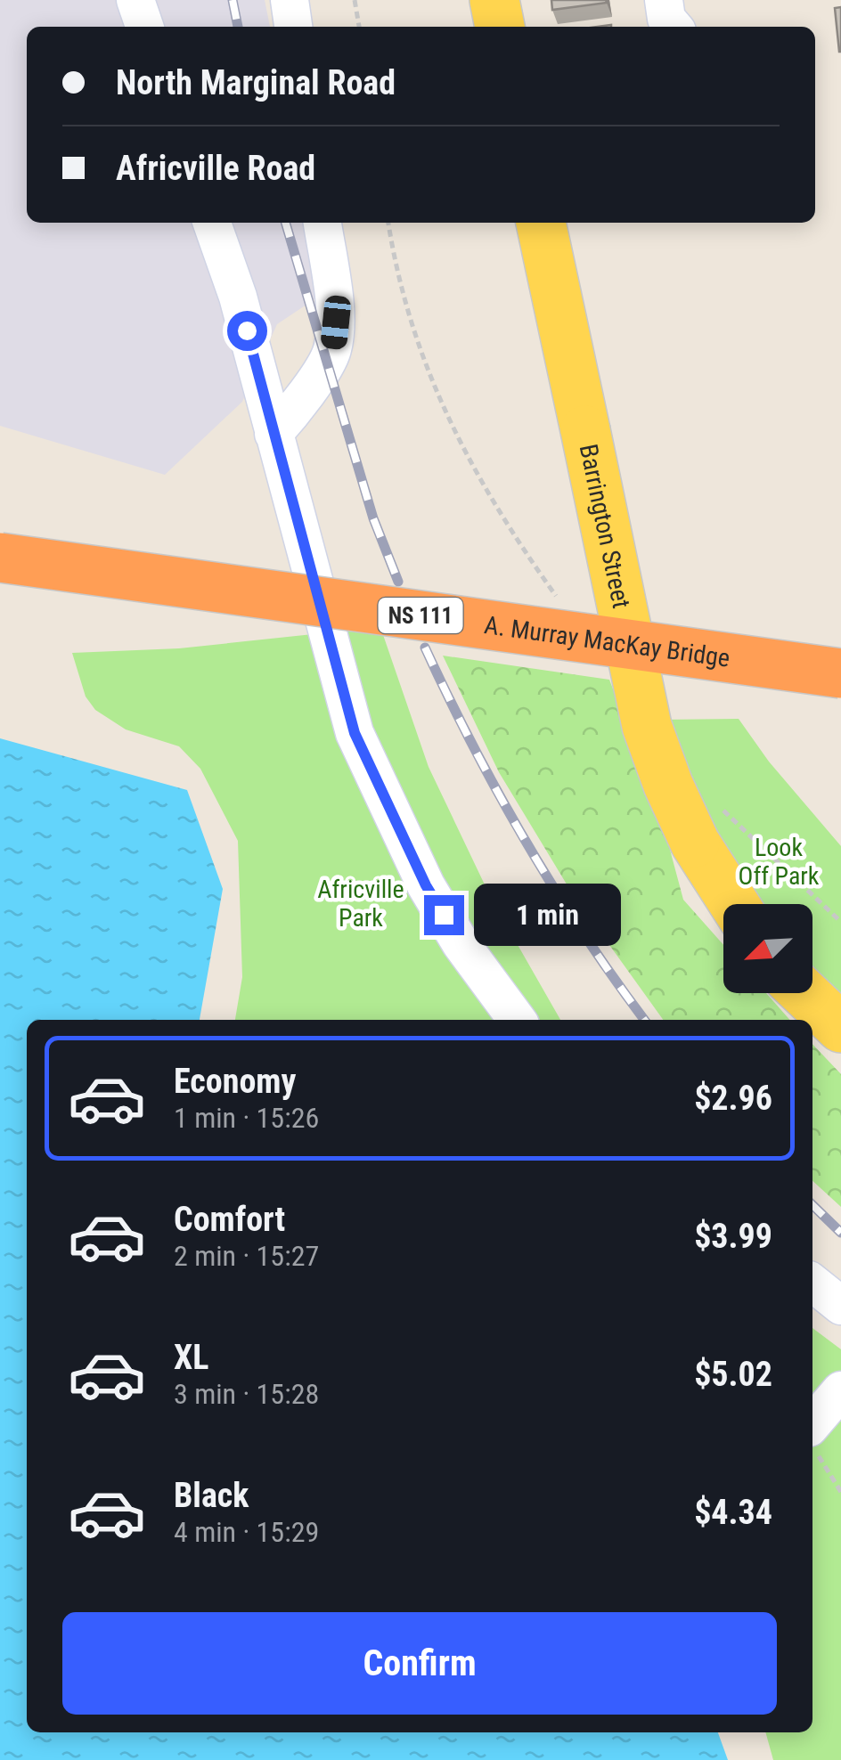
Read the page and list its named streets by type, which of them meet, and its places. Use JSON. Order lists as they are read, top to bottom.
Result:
{
  "streets": {
    "highway": ["NS 111", "A. Murray MacKay Bridge"],
    "main road": ["Barrington Street"]
  },
  "parks": ["Look Off Park", "Africville Park"],
  "north": "bottom left",
  "page": {
    "banner": ["North Marginal Road", "Africville Road"],
    "bubble": "1 min",
    "list": [
      {
        "name": "Economy",
        "note": "1 min · 15:26",
        "value": "$2.96"
      },
      {
        "name": "Comfort",
        "note": "2 min · 15:27",
        "value": "$3.99"
      },
      {
        "name": "XL",
        "note": "3 min · 15:28",
        "value": "$5.02"
      },
      {
        "name": "Black",
        "note": "4 min · 15:29",
        "value": "$4.34"
      }
    ],
    "buttons": "Confirm"
  }
}
